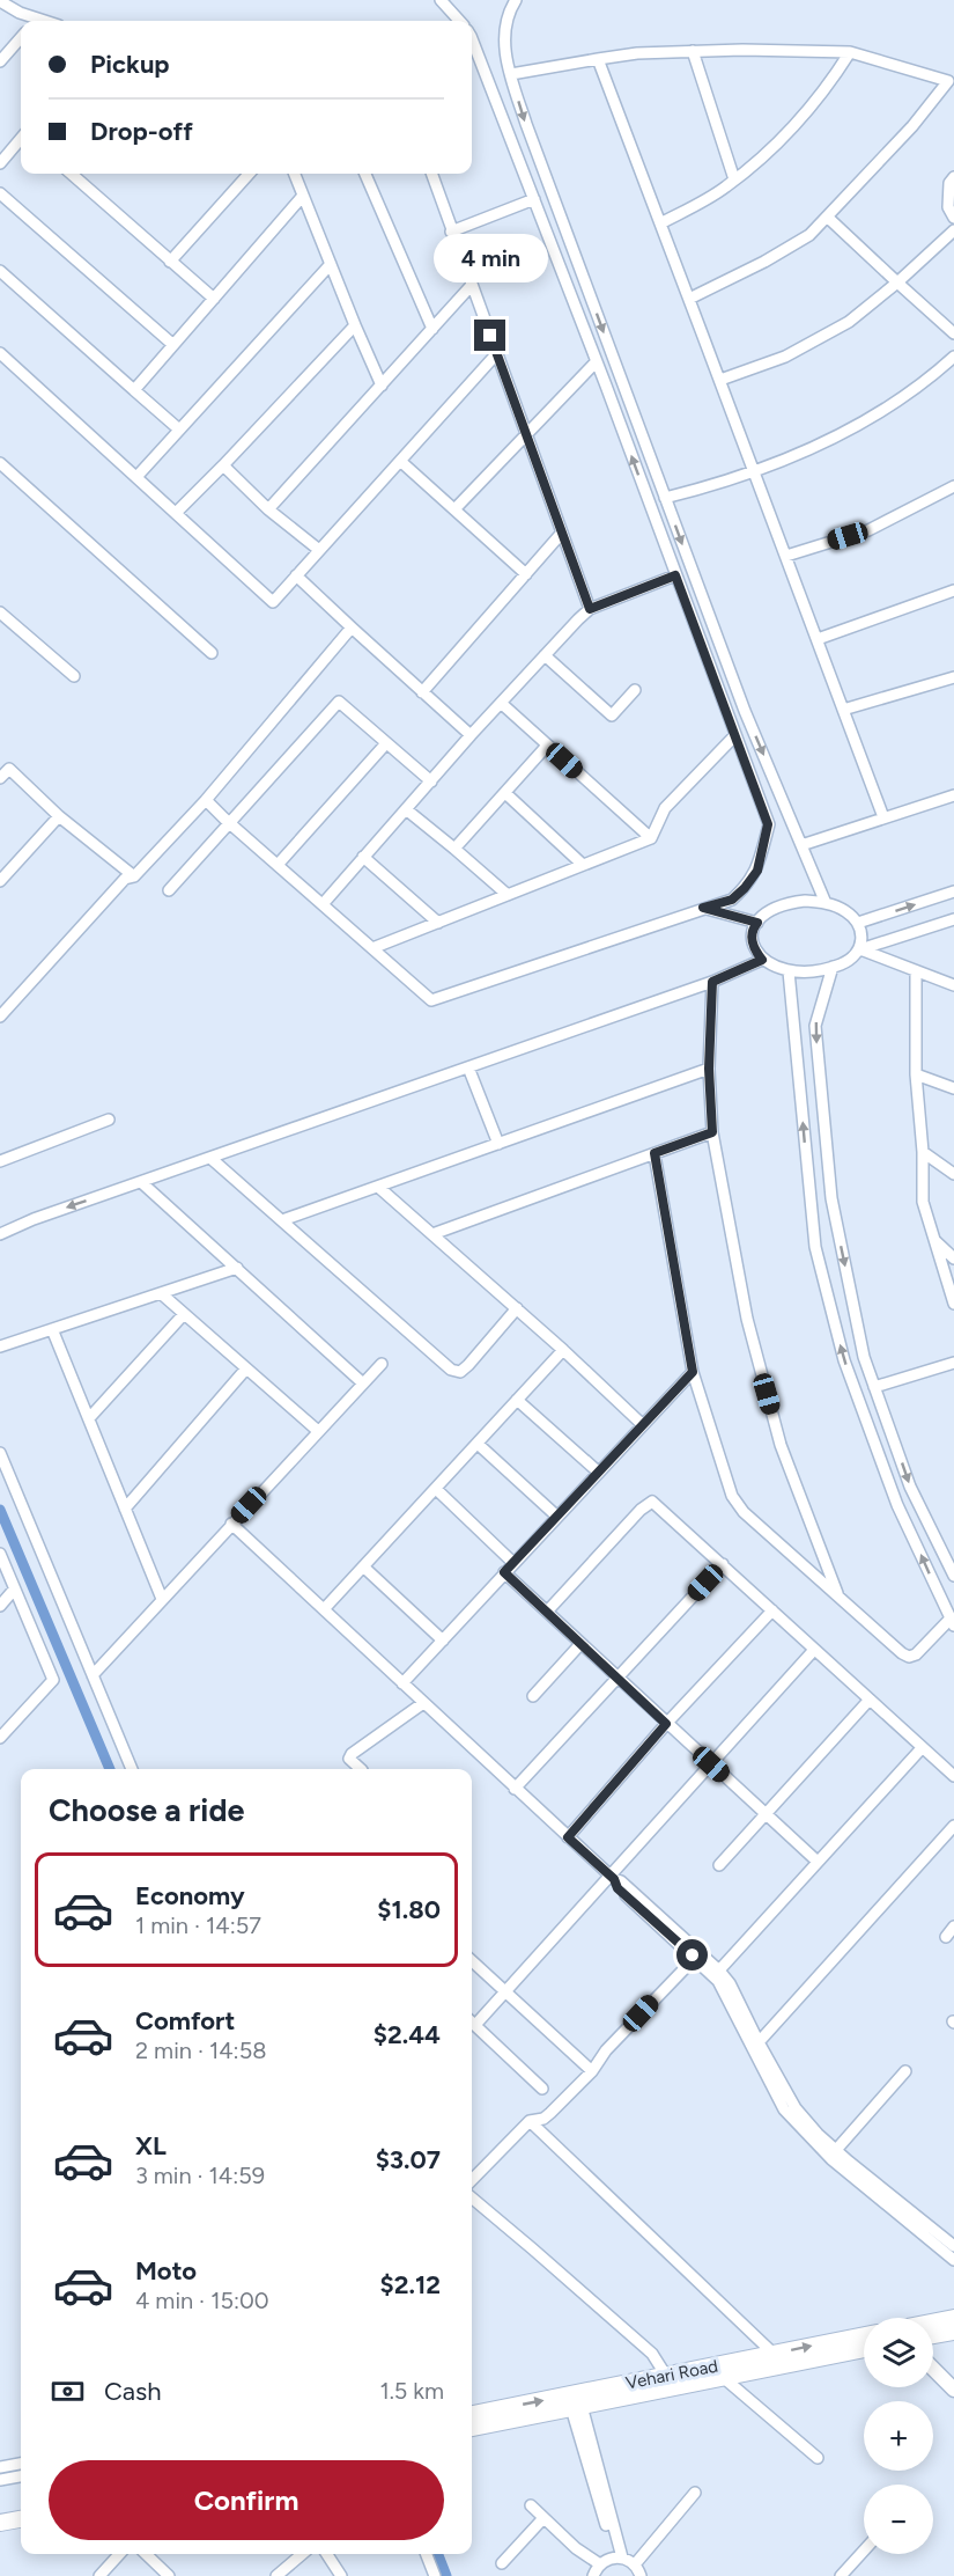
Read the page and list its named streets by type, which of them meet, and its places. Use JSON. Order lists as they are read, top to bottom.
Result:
{
  "streets": {
    "main road": ["Vehari Road"]
  },
  "page": {
    "banner": ["Pickup", "Drop-off"],
    "bubble": "4 min",
    "heading": "Choose a ride",
    "list": [
      {
        "name": "Economy",
        "note": "1 min · 14:57",
        "value": "$1.80"
      },
      {
        "name": "Comfort",
        "note": "2 min · 14:58",
        "value": "$2.44"
      },
      {
        "name": "XL",
        "note": "3 min · 14:59",
        "value": "$3.07"
      },
      {
        "name": "Moto",
        "note": "4 min · 15:00",
        "value": "$2.12"
      }
    ],
    "map_buttons": ["+", "−"],
    "pay": ["Cash", "1.5 km"],
    "buttons": "Confirm"
  }
}
